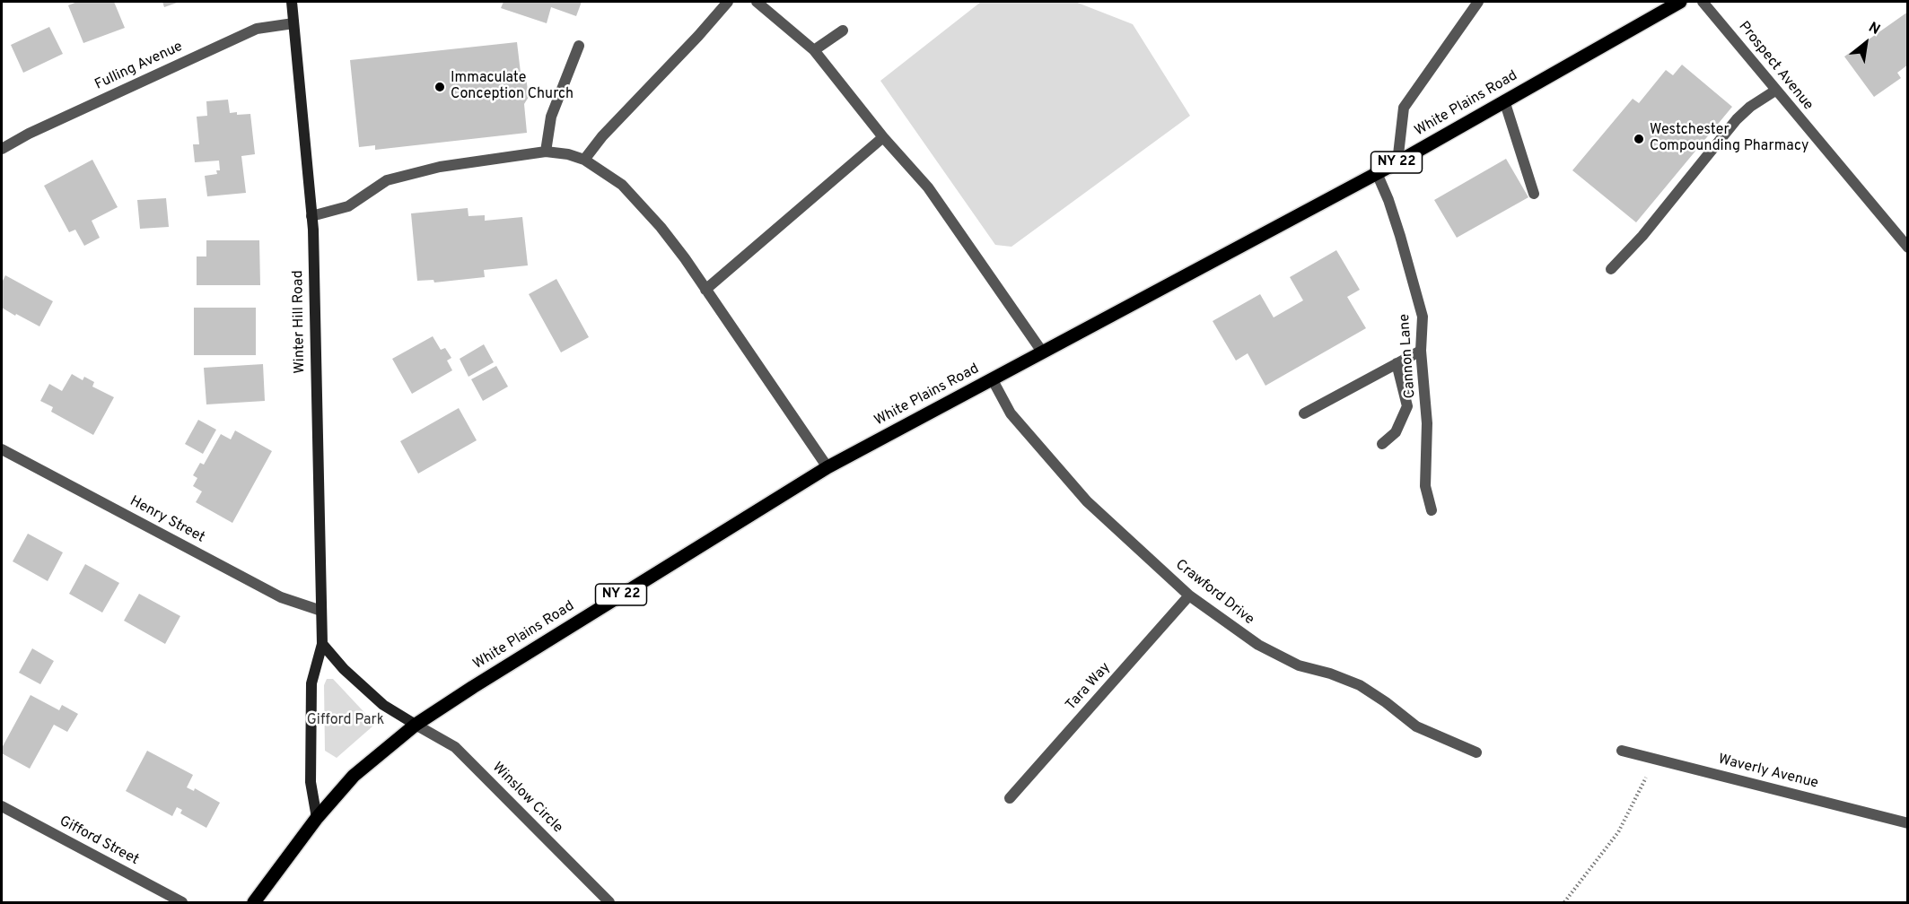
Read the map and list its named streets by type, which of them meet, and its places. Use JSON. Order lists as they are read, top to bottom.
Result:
{
  "streets": {
    "main road": ["White Plains Road", "NY 22", "Winter Hill Road"],
    "street": [
      "Fulling Avenue",
      "Prospect Avenue",
      "Cannon Lane",
      "Henry Street",
      "Crawford Drive",
      "Tara Way",
      "Waverly Avenue",
      "Winslow Circle",
      "Gifford Street"
    ]
  },
  "crossings": [
    ["Fulling Avenue", "Winter Hill Road"],
    ["White Plains Road", "Winter Hill Road"],
    ["White Plains Road", "Cannon Lane"],
    ["White Plains Road", "Crawford Drive"],
    ["White Plains Road", "Winslow Circle"],
    ["Winter Hill Road", "Henry Street"],
    ["Crawford Drive", "Tara Way"]
  ],
  "parks": ["Gifford Park"],
  "places": ["Immaculate Conception Church", "Westchester Compounding Pharmacy"],
  "north": "top right"
}
